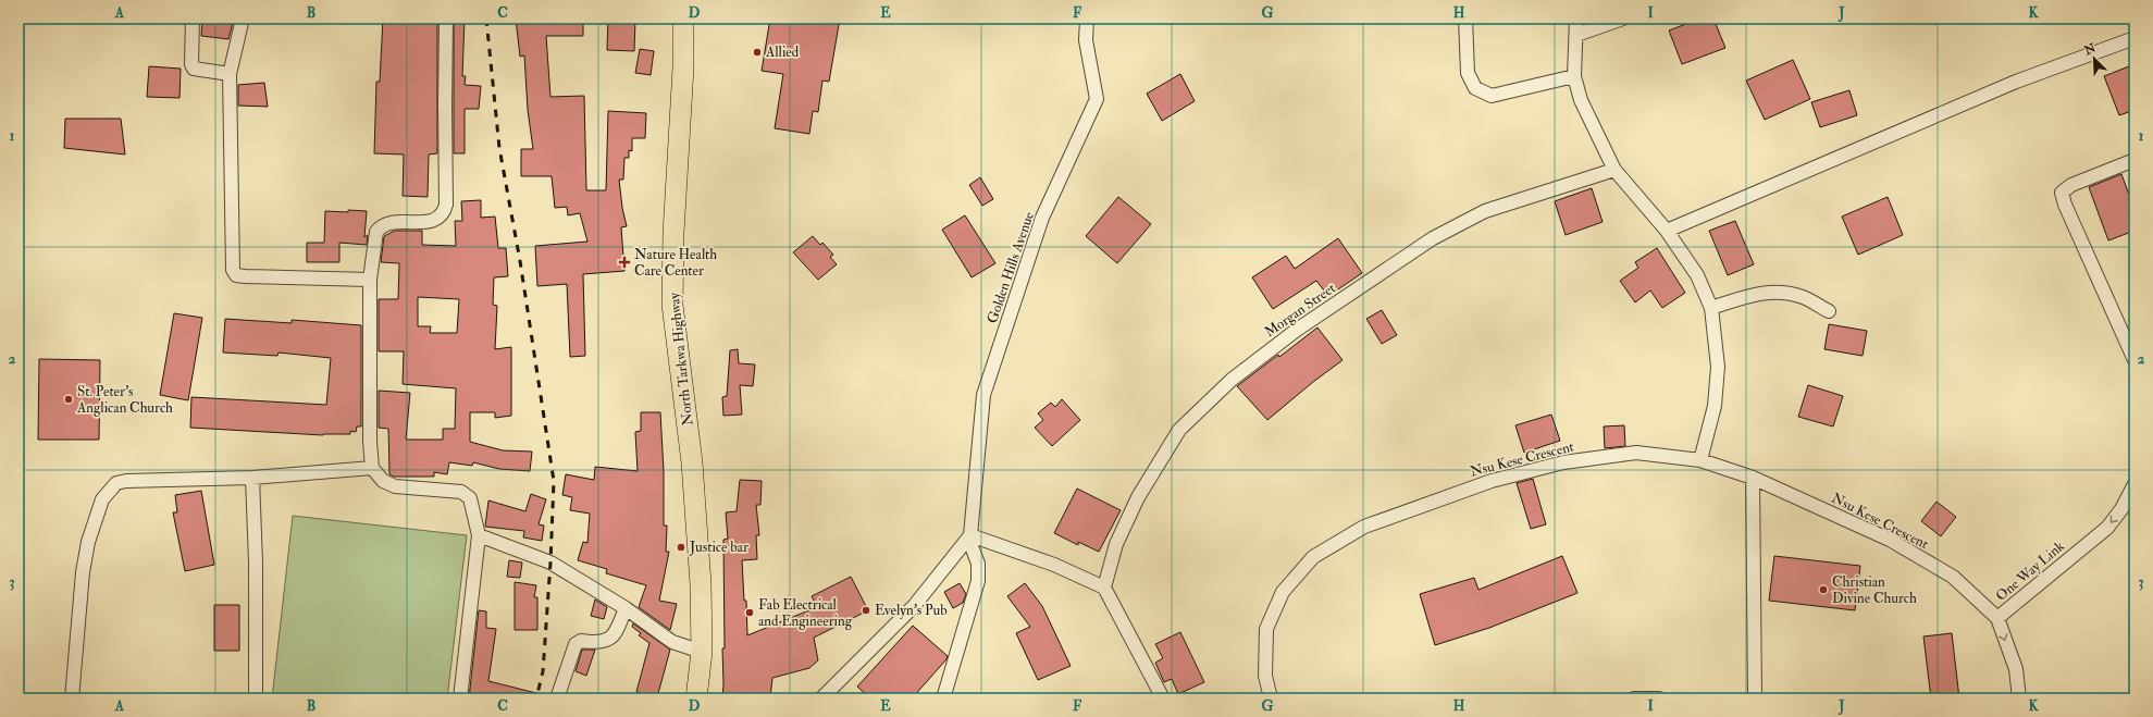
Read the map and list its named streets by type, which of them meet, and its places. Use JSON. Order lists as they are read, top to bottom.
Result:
{
  "streets": {
    "main road": ["North Tarkwa Highway"],
    "street": [
      "Golden Hills Avenue",
      "Morgan Street",
      "Nsu Kese Crescent",
      "One Way Link"
    ]
  },
  "crossings": [
    ["Nsu Kese Crescent", "One Way Link"]
  ],
  "one_way": ["One Way Link"],
  "places": {
    "other": [
      "Allied",
      "St. Peter's Anglican Church",
      "Justice bar",
      "Christian Divine Church",
      "Evelyn's Pub",
      "Fab Electrical and Engineering"
    ],
    "health": ["Nature Health Care Center"]
  },
  "north": "top left",
  "grid": {
    "columns": [
      "A",
      "B",
      "C",
      "D",
      "E",
      "F",
      "G",
      "H",
      "I",
      "J",
      "K"
    ],
    "rows": ["1", "2", "3"]
  }
}
